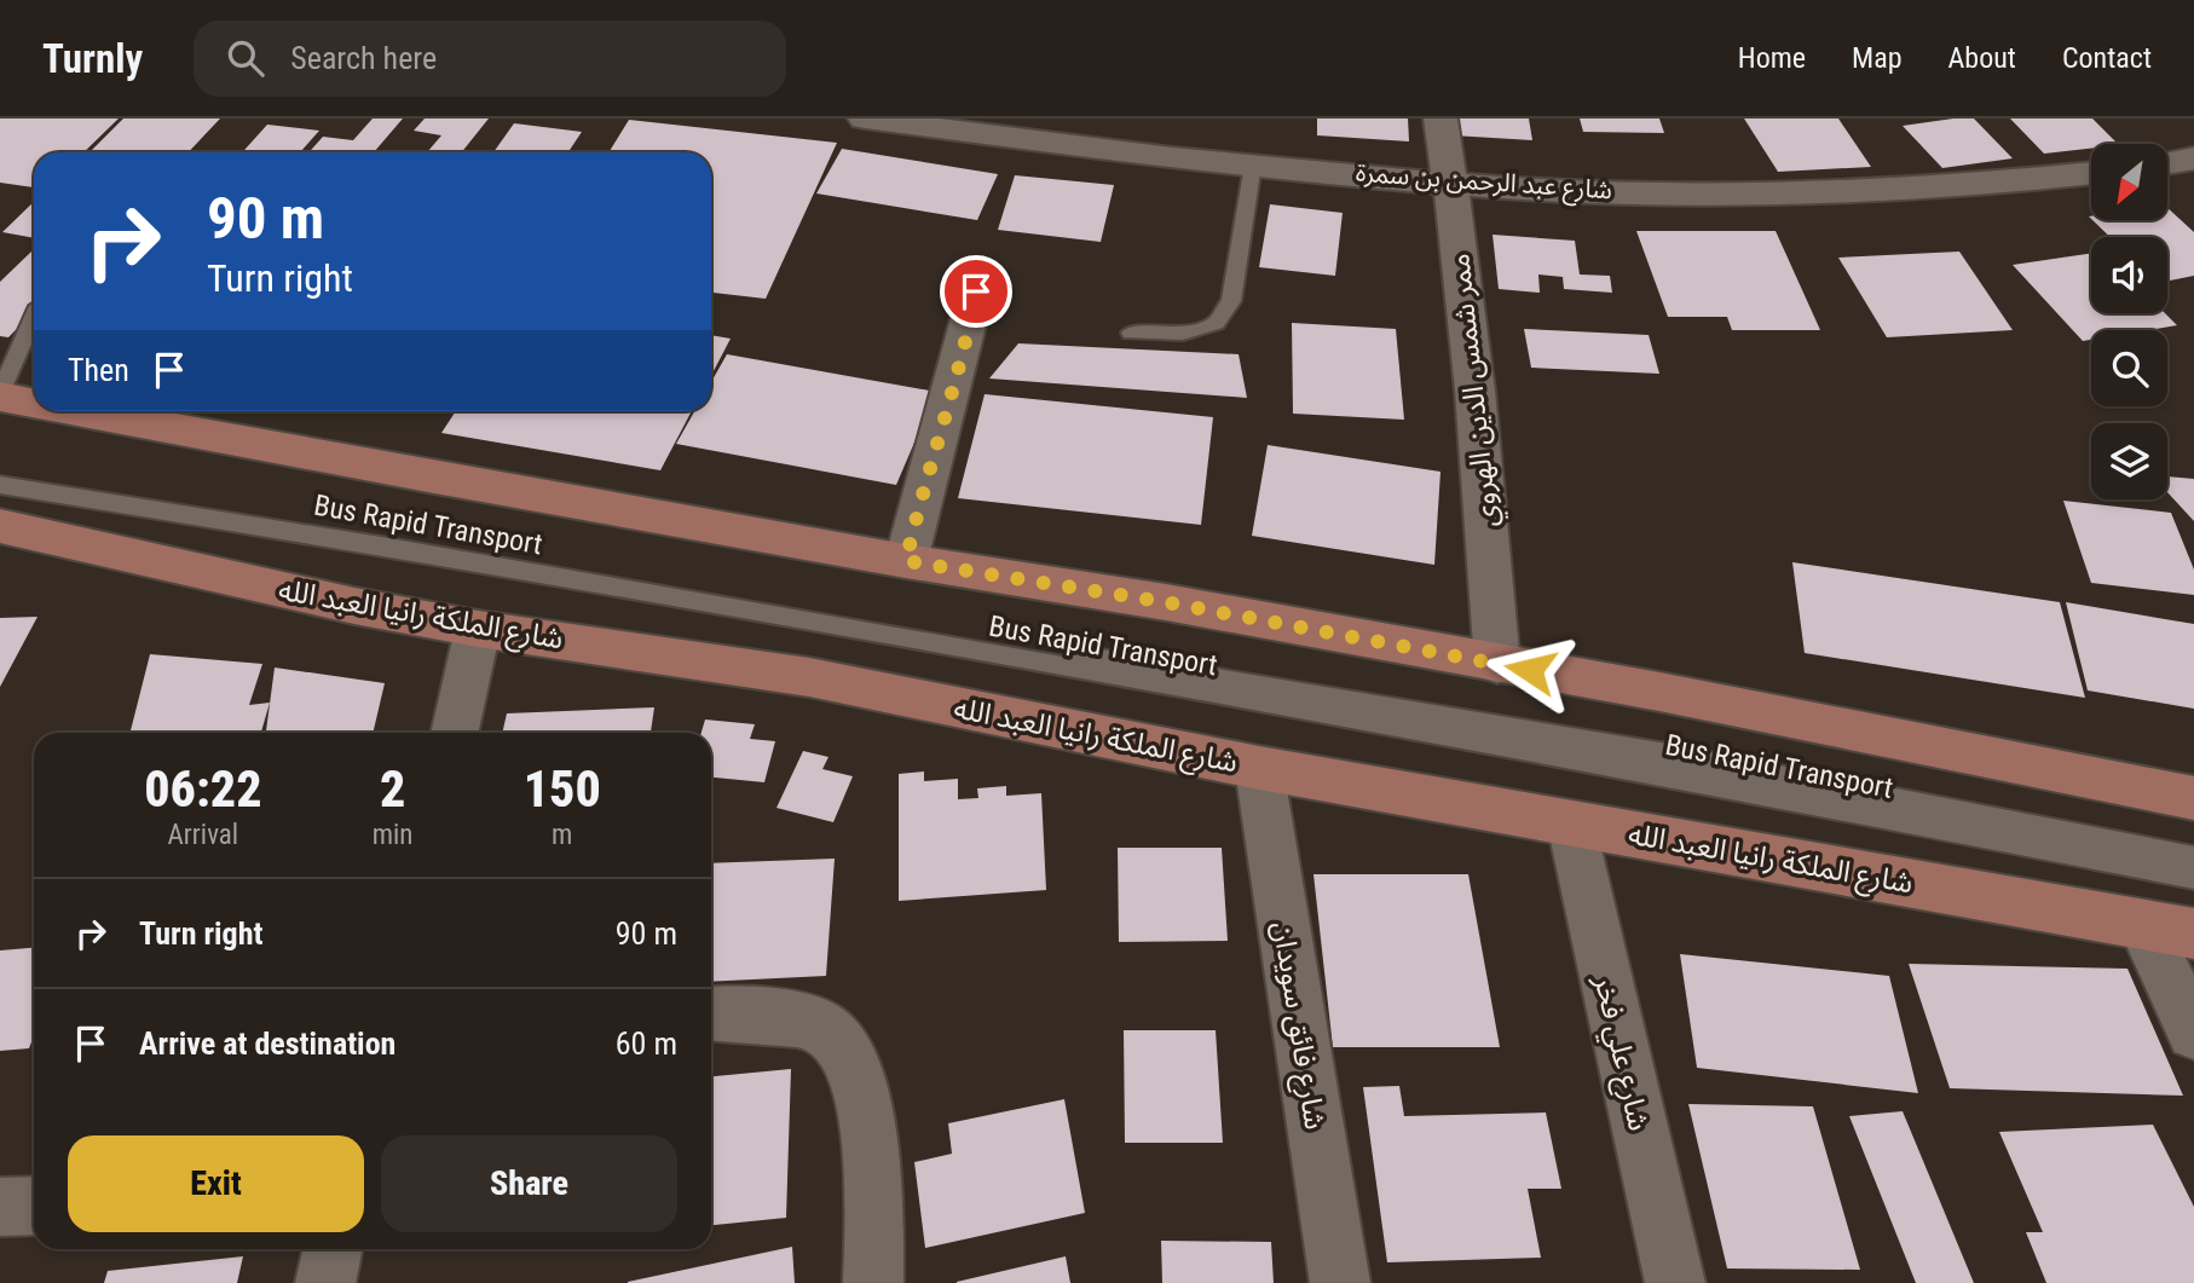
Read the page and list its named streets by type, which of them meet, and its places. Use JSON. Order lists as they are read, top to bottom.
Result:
{
  "streets": {
    "main road": ["شارع الملكة رانيا العبد الله"],
    "street": [
      "شارع عبد الرحمن بن سمرة",
      "ممر شمس الدين الهروي",
      "شارع فائق سويدان",
      "شارع علي فخر"
    ],
    "lane": ["Bus Rapid Transport"]
  },
  "crossings": [
    ["شارع عبد الرحمن بن سمرة", "ممر شمس الدين الهروي"],
    ["شارع الملكة رانيا العبد الله", "شارع فائق سويدان"],
    ["شارع الملكة رانيا العبد الله", "شارع علي فخر"]
  ],
  "north": "bottom left",
  "page": {
    "header": "Turnly",
    "search": "Search here",
    "nav": [
      "Home",
      "Map",
      "About",
      "Contact"
    ],
    "turn": ["90 m", "Turn right"],
    "then": "Then",
    "eta": [
      "06:22",
      "Arrival",
      "2",
      "min",
      "150",
      "m"
    ],
    "list": [
      {
        "name": "Turn right",
        "value": "90 m"
      },
      {
        "name": "Arrive at destination",
        "value": "60 m"
      }
    ],
    "buttons": ["Exit", "Share"]
  }
}
